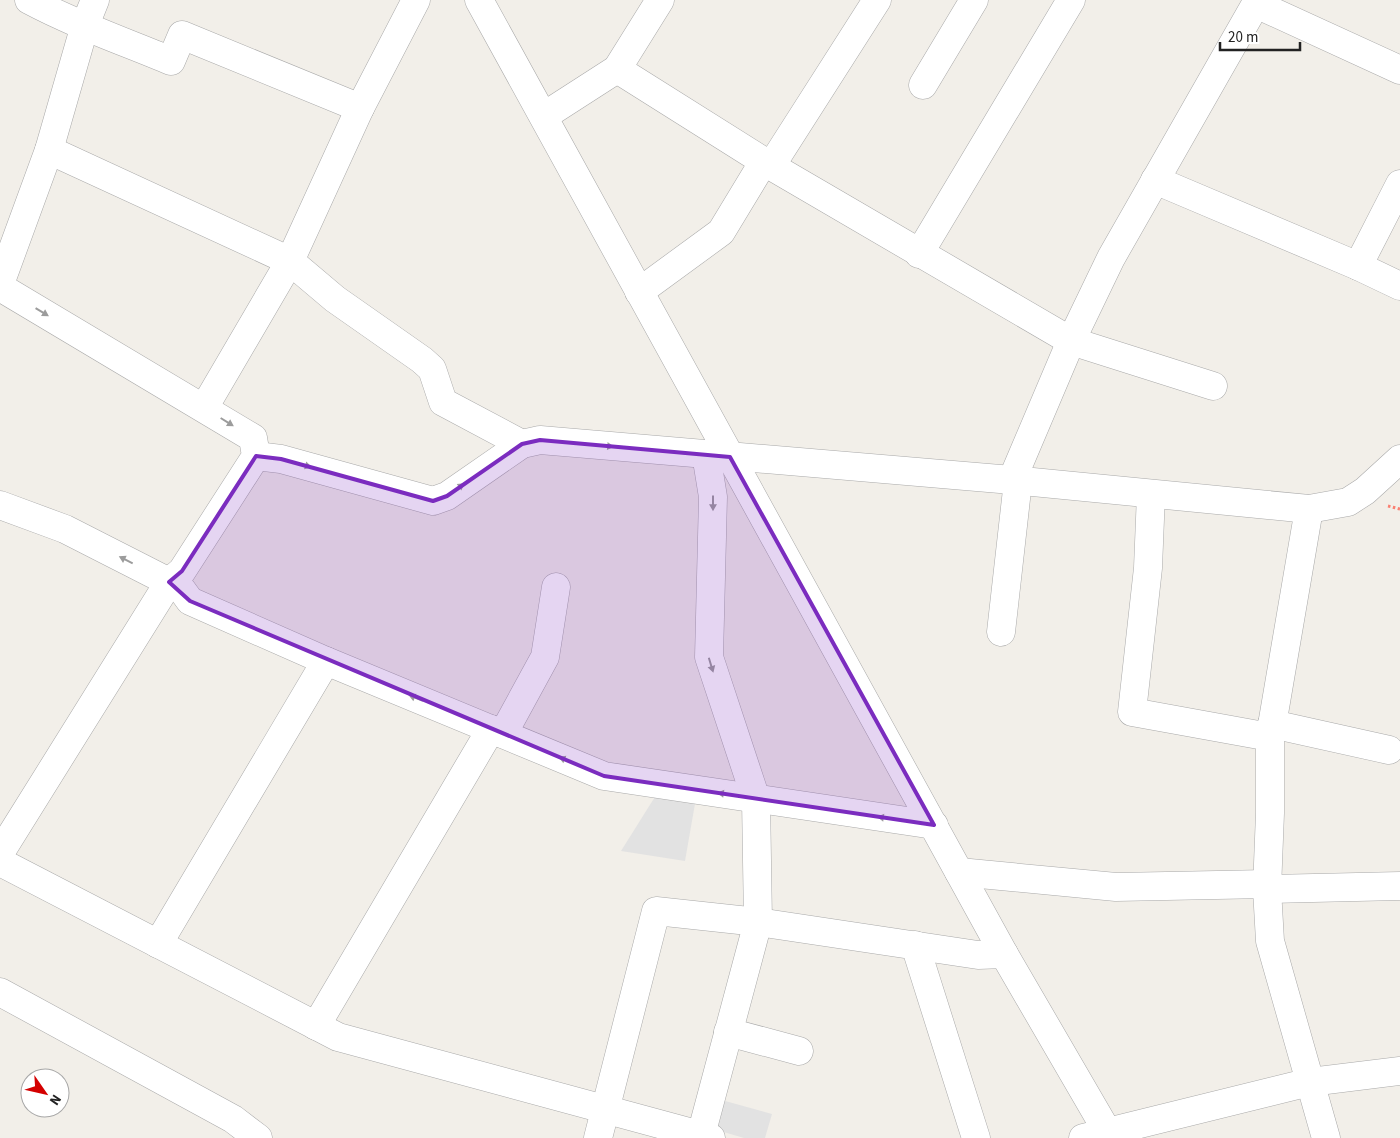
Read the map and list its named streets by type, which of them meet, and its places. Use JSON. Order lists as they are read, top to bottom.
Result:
{
  "scale_bar": "20 m",
  "north": "bottom right"
}
